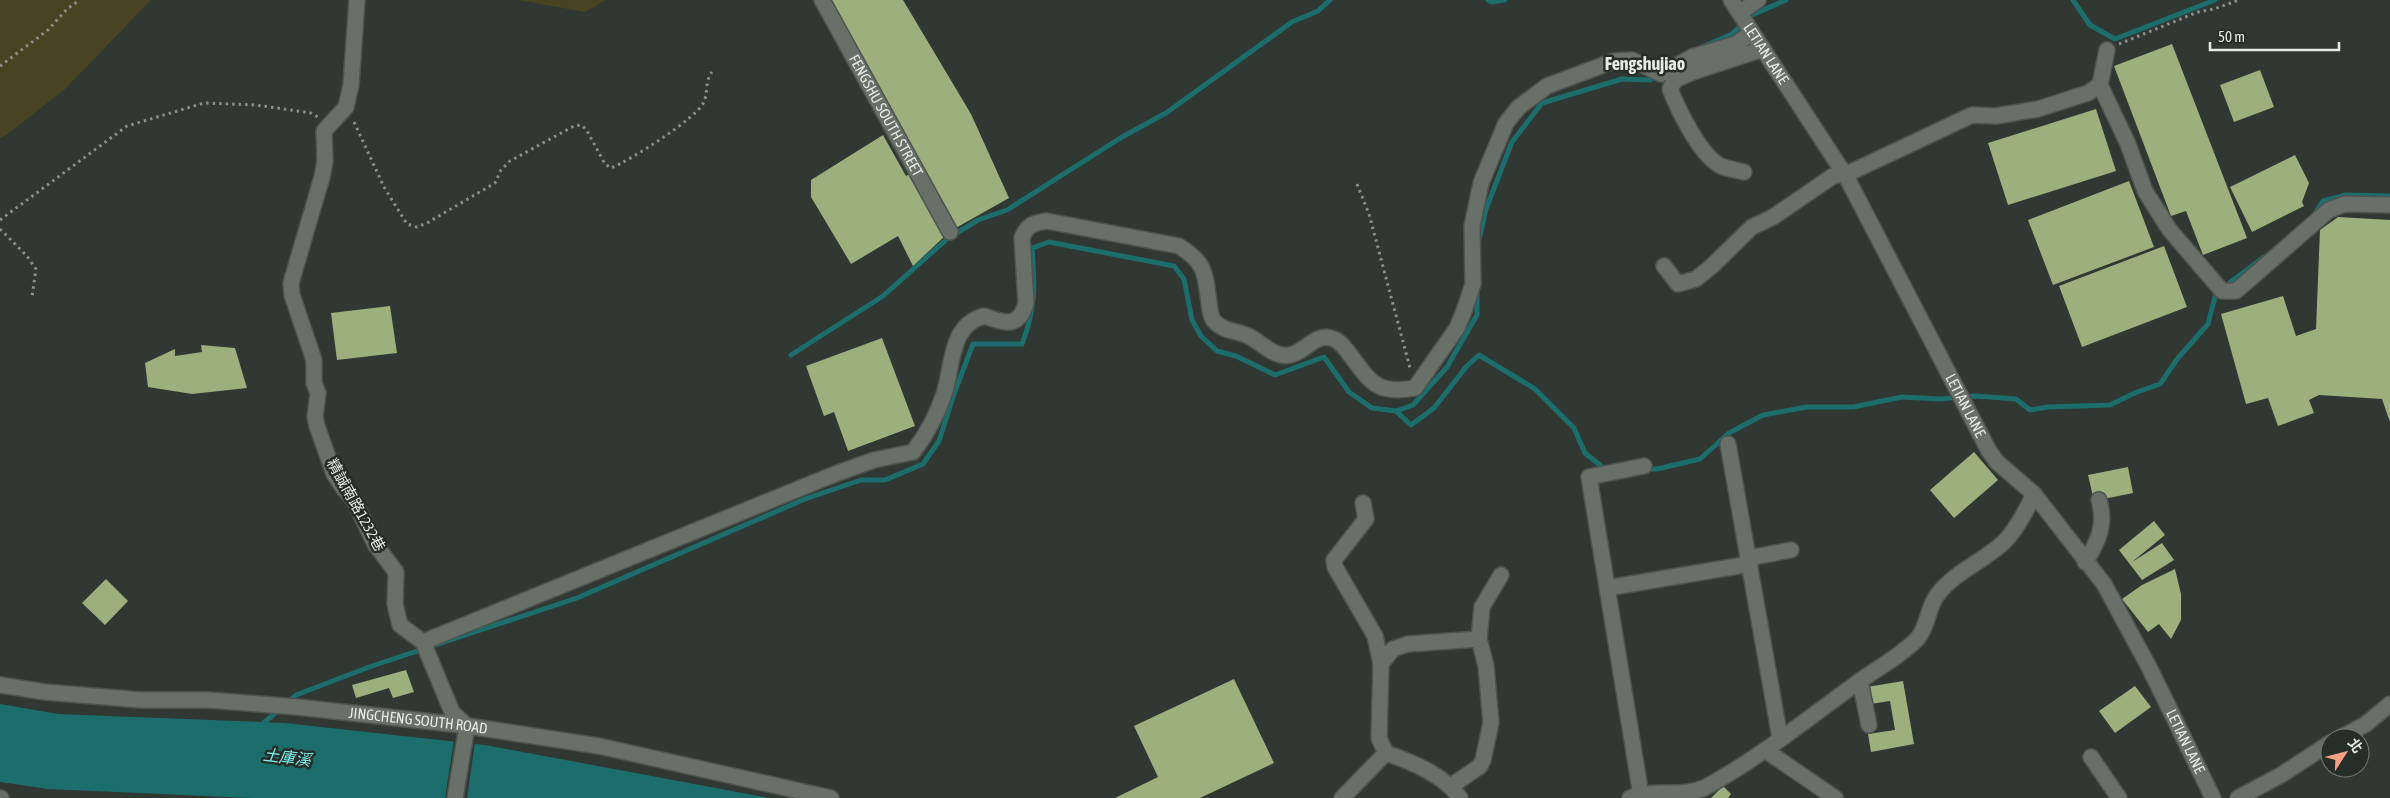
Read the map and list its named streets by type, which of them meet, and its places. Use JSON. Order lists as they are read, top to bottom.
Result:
{
  "streets": {
    "street": [
      "LETIAN LANE",
      "FENGSHU SOUTH STREET",
      "精誠南路1232巷",
      "JINGCHENG SOUTH ROAD"
    ]
  },
  "districts": ["Fengshujiao"],
  "water": ["土庫溪"],
  "scale_bar": "50 m",
  "north": "top right"
}
